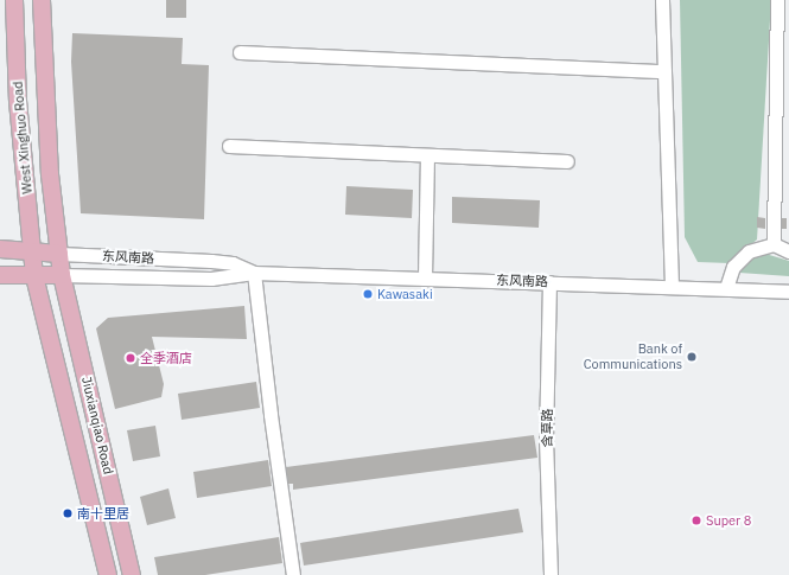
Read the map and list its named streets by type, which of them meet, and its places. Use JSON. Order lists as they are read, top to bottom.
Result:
{
  "streets": {
    "main road": ["West Xinghuo Road", "东风南路", "Jiuxianqiao Road"],
    "street": ["含草路"]
  },
  "crossings": [
    ["West Xinghuo Road", "东风南路"],
    ["West Xinghuo Road", "Jiuxianqiao Road"],
    ["东风南路", "Jiuxianqiao Road"],
    ["东风南路", "含草路"]
  ],
  "places": [
    "Kawasaki",
    "Bank of Communications",
    "全季酒店",
    "南十里居",
    "Super 8"
  ]
}
